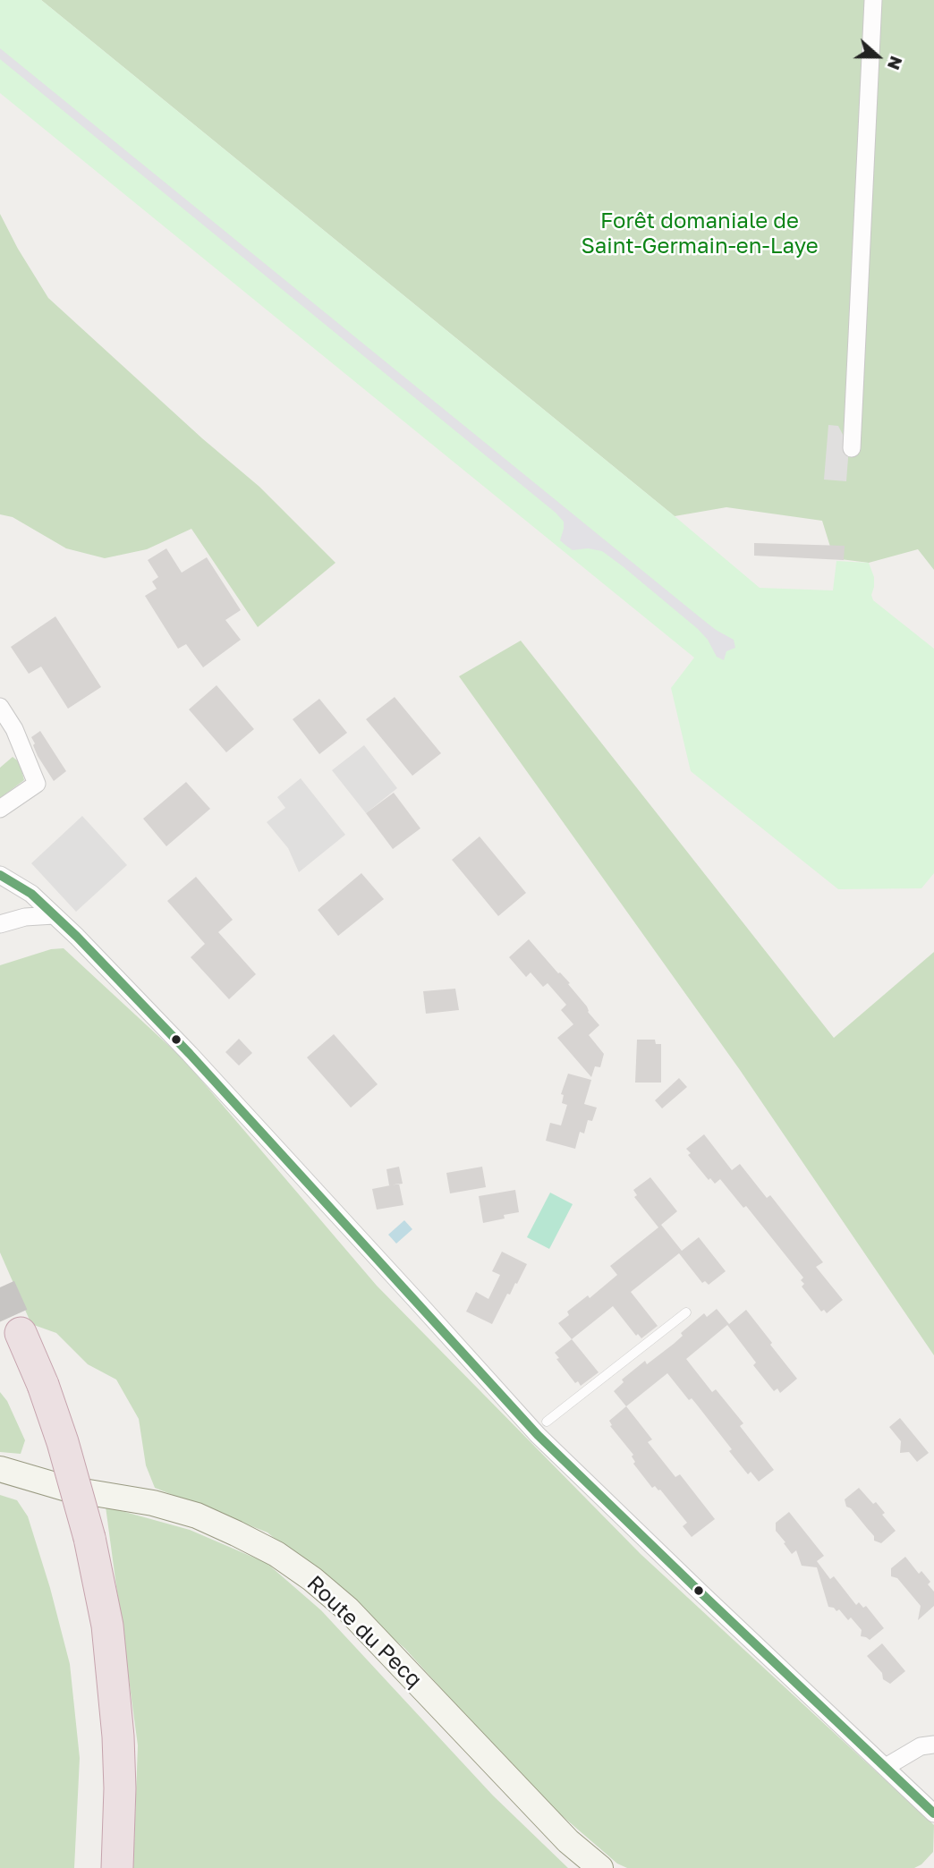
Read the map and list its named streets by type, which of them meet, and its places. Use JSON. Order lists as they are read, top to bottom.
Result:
{
  "streets": {
    "main road": ["Route du Pecq"]
  },
  "parks": ["Forêt domaniale de Saint-Germain-en-Laye"],
  "north": "right"
}
